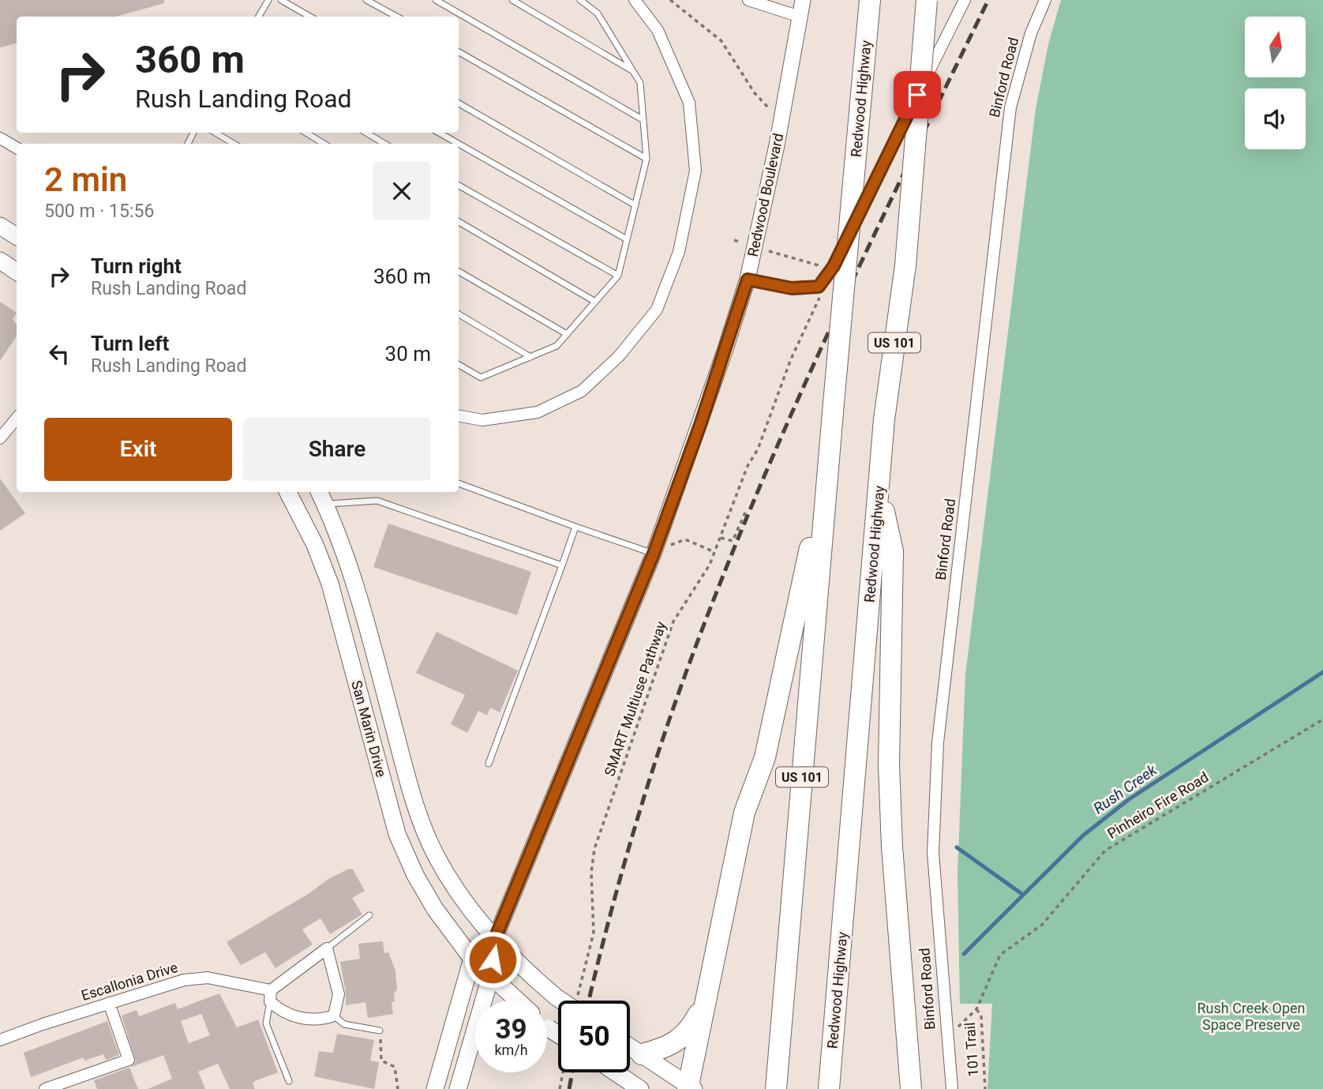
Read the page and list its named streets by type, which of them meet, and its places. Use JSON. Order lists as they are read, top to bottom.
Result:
{
  "streets": {
    "highway": ["Redwood Highway", "US 101"],
    "main road": ["Redwood Boulevard", "San Marin Drive"],
    "street": ["Binford Road", "Escallonia Drive"],
    "path": ["SMART Multiuse Pathway", "Pinheiro Fire Road", "101 Trail"]
  },
  "crossings": [
    ["Binford Road", "Pinheiro Fire Road"],
    ["Redwood Boulevard", "San Marin Drive"],
    ["Pinheiro Fire Road", "101 Trail"]
  ],
  "water": ["Rush Creek"],
  "parks": ["Rush Creek Open Space Preserve"],
  "north": "top",
  "page": {
    "turn": ["360 m", "Rush Landing Road"],
    "heading": ["2 min", "500 m · 15:56"],
    "list": [
      {
        "name": "Turn right",
        "note": "Rush Landing Road",
        "value": "360 m"
      },
      {
        "name": "Turn left",
        "note": "Rush Landing Road",
        "value": "30 m"
      }
    ],
    "buttons": ["Exit", "Share"],
    "speed": "39 km/h",
    "limit": "50"
  }
}
